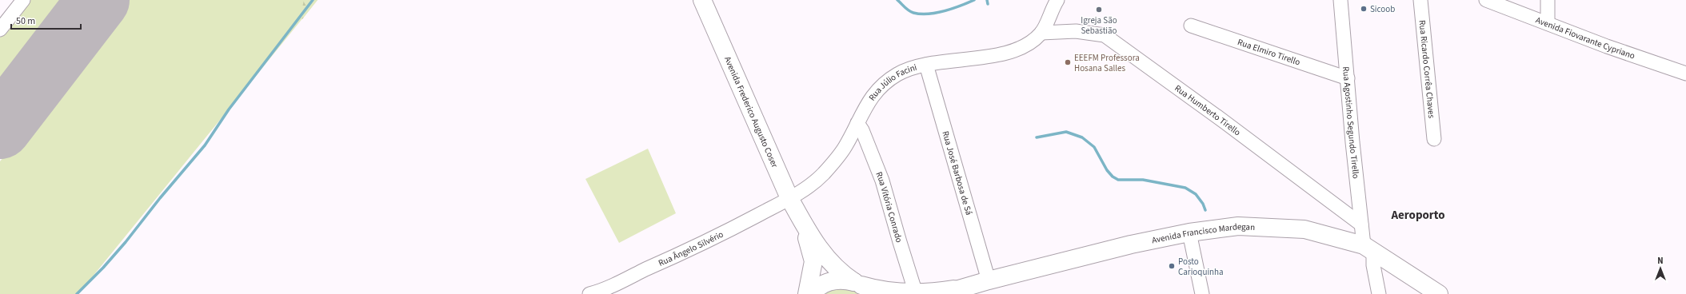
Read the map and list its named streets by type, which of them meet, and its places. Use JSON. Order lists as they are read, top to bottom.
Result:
{
  "streets": {
    "main road": ["Avenida Frederico Augusto Coser", "Avenida Francisco Mardegan"],
    "street": [
      "Avenida Fiovarante Cypriano",
      "Rua Elmiro Tirello",
      "Rua Ricardo Corrêa Chaves",
      "Rua Júlio Facini",
      "Rua Humberto Tirello",
      "Rua Agostinho Segundo Tirello",
      "Rua José Barbosa de Sá",
      "Rua Vitória Conrado",
      "Rua Ângelo Silvério"
    ]
  },
  "crossings": [
    ["Rua Elmiro Tirello", "Rua Agostinho Segundo Tirello"],
    ["Rua Júlio Facini", "Rua Humberto Tirello"],
    ["Rua Júlio Facini", "Avenida Frederico Augusto Coser"],
    ["Rua Júlio Facini", "Rua José Barbosa de Sá"],
    ["Rua Júlio Facini", "Rua Vitória Conrado"],
    ["Rua Júlio Facini", "Rua Ângelo Silvério"],
    ["Rua Humberto Tirello", "Rua Agostinho Segundo Tirello"],
    ["Avenida Frederico Augusto Coser", "Avenida Francisco Mardegan"],
    ["Avenida Frederico Augusto Coser", "Rua Ângelo Silvério"],
    ["Rua Agostinho Segundo Tirello", "Avenida Francisco Mardegan"],
    ["Rua José Barbosa de Sá", "Avenida Francisco Mardegan"],
    ["Rua Vitória Conrado", "Avenida Francisco Mardegan"]
  ],
  "districts": ["Aeroporto"],
  "places": [
    "Sicoob",
    "Igreja São Sebastião",
    "EEEFM Professora Hosana Salles",
    "Posto Carioquinha"
  ],
  "scale_bar": "50 m",
  "north": "top"
}
